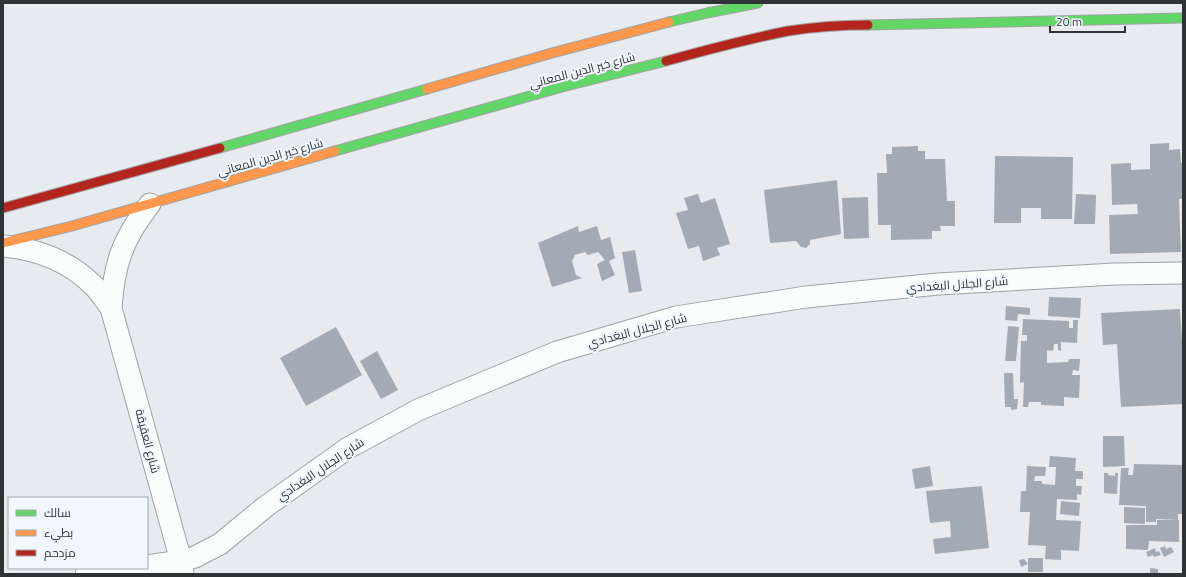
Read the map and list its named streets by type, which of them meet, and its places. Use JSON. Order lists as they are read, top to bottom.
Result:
{
  "streets": {
    "street": ["شارع خير الدين المعاني", "شارع الجلال البغدادي", "شارع العقيقة"]
  },
  "crossings": [
    ["شارع خير الدين المعاني", "شارع العقيقة"],
    ["شارع الجلال البغدادي", "شارع العقيقة"]
  ],
  "legend": ["سالك", "بطيء", "مزدحم"],
  "scale_bar": "20 m"
}
